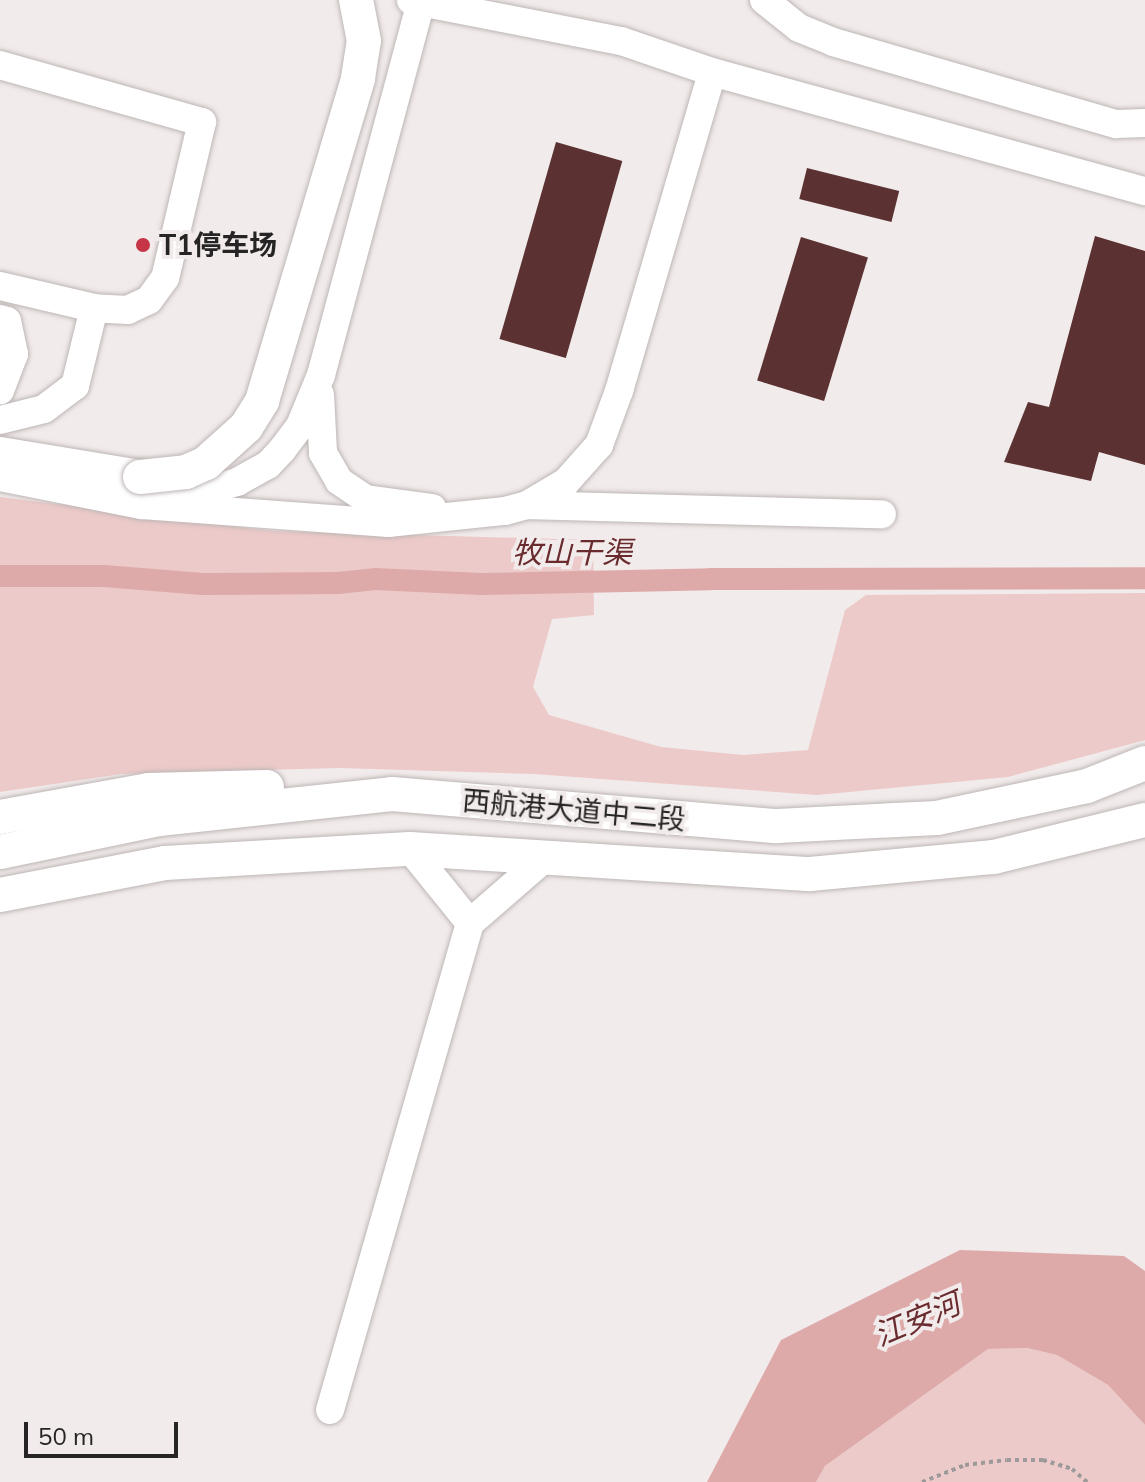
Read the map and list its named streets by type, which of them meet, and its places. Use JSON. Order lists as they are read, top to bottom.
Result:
{
  "streets": {
    "main road": ["西航港大道中二段"]
  },
  "water": ["牧山干渠", "江安河"],
  "places": ["T1停车场"],
  "scale_bar": "50 m"
}
